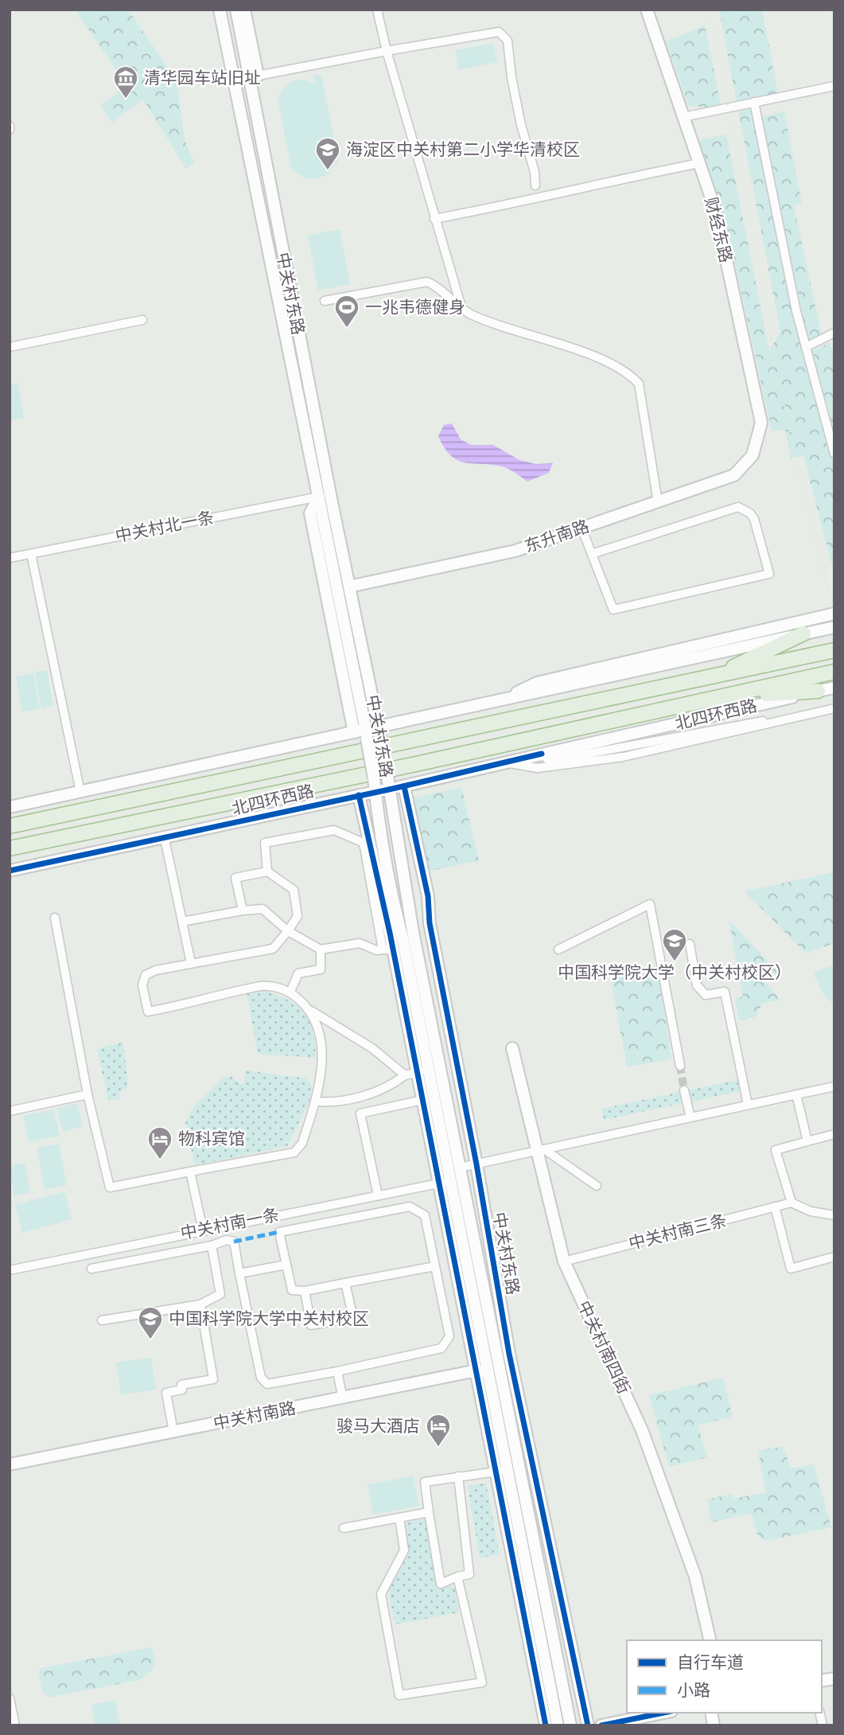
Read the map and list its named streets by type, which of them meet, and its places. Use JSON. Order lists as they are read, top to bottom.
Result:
{
  "streets": {
    "highway": ["北四环西路"],
    "street": [
      "财经东路",
      "中关村东路",
      "中关村北一条",
      "东升南路",
      "中关村南一条",
      "中关村南三条",
      "中关村南四街",
      "中关村南路"
    ]
  },
  "crossings": [
    ["财经东路", "东升南路"],
    ["中关村东路", "中关村北一条"],
    ["中关村东路", "东升南路"],
    ["中关村东路", "北四环西路"],
    ["中关村东路", "中关村南一条"],
    ["中关村东路", "中关村南路"],
    ["中关村南三条", "中关村南四街"]
  ],
  "places": {
    "museum": ["清华园车站旧址"],
    "school or university": ["海淀区中关村第二小学华清校区", "中国科学院大学（中关村校区）", "中国科学院大学中关村校区"],
    "sports": ["一兆韦德健身"],
    "hotel": ["物科宾馆", "骏马大酒店"]
  },
  "legend": ["自行车道", "小路"]
}
